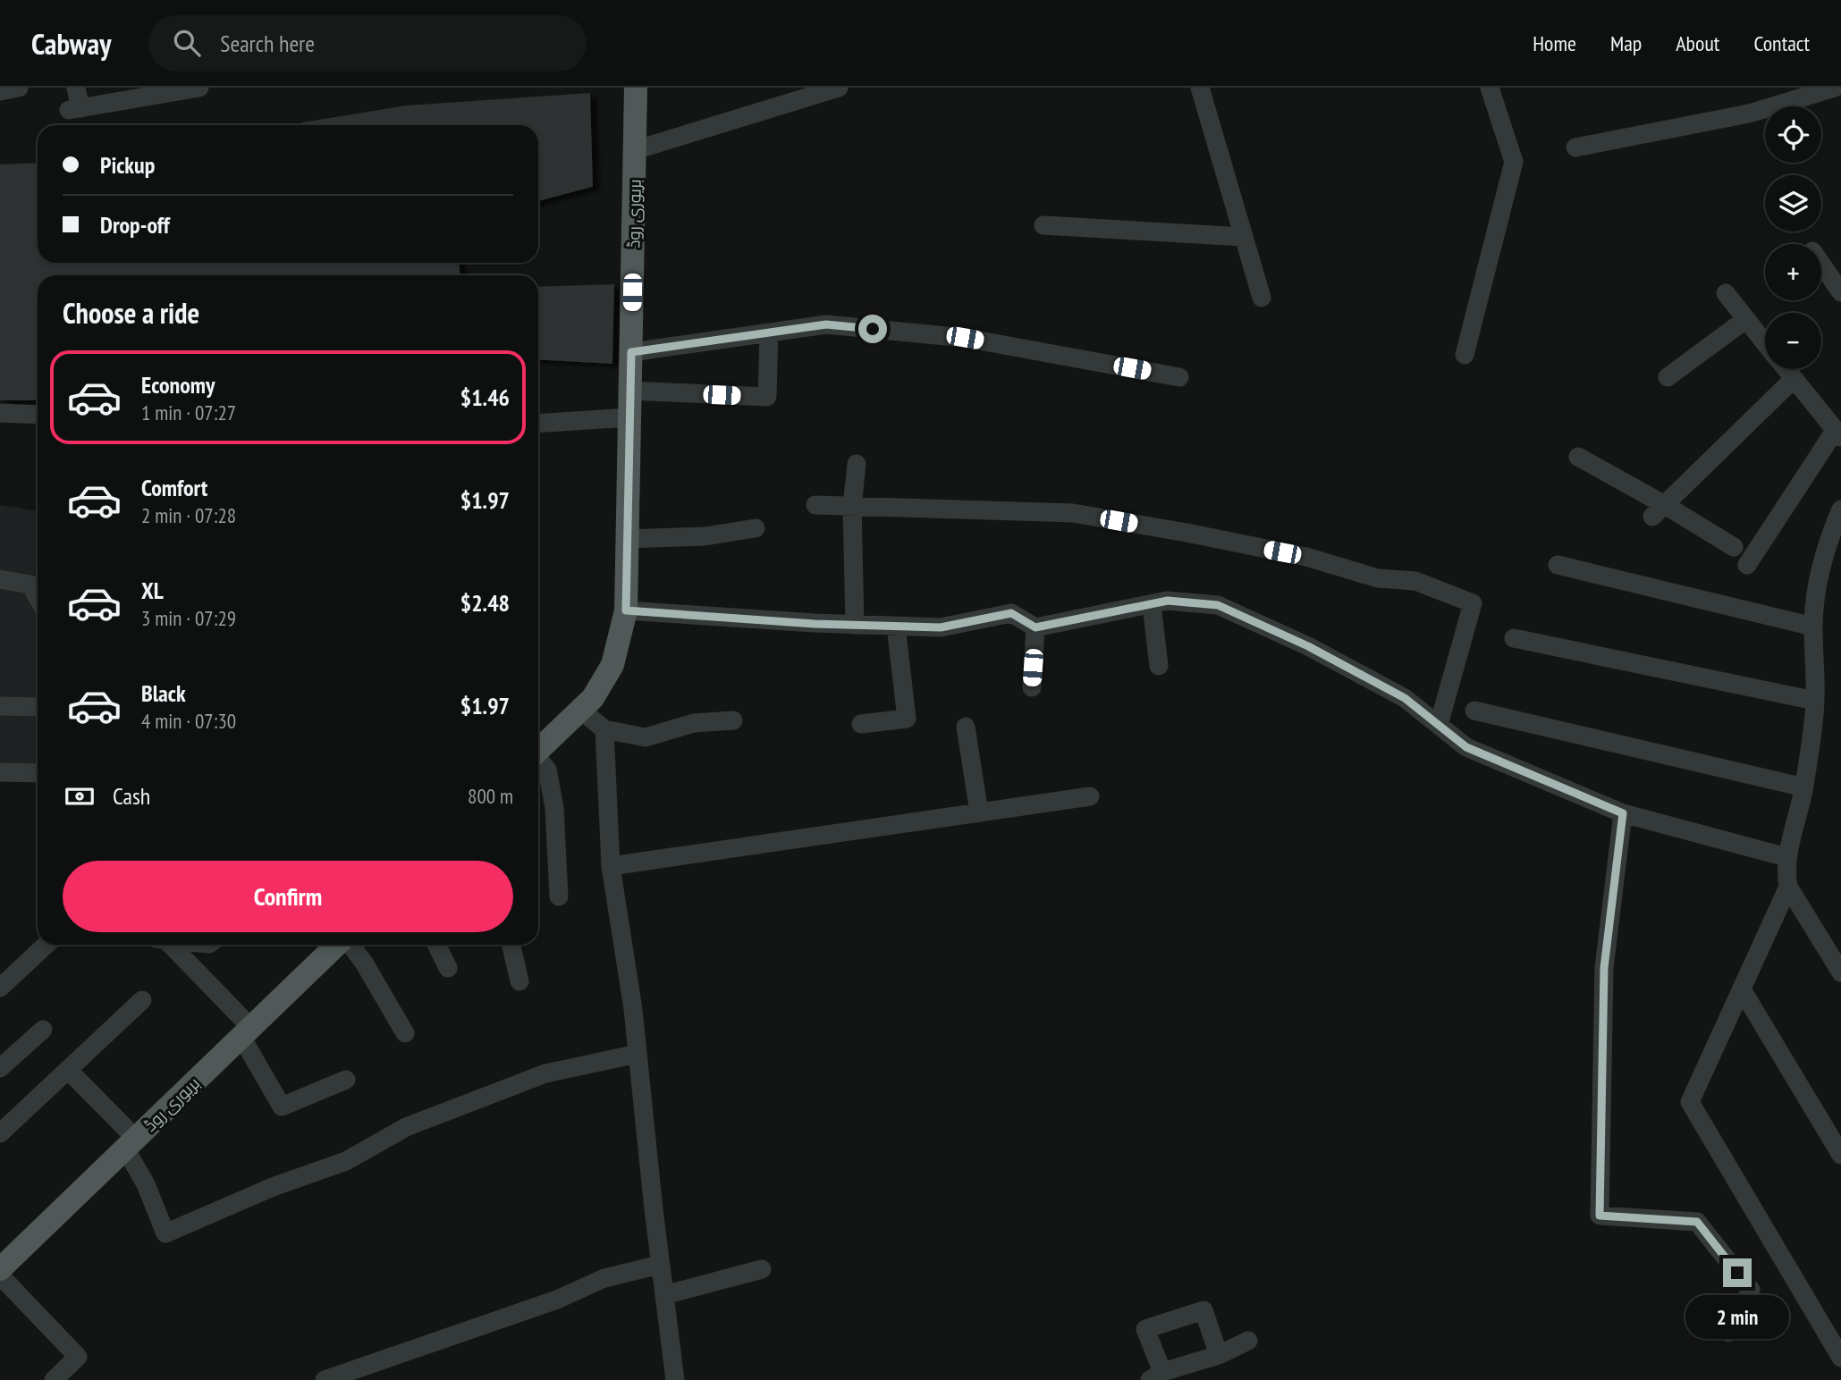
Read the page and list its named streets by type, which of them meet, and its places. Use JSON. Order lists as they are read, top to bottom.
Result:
{
  "streets": {
    "main road": ["بریوری روڈ"]
  },
  "page": {
    "header": "Cabway",
    "search": "Search here",
    "nav": [
      "Home",
      "Map",
      "About",
      "Contact"
    ],
    "map_buttons": ["+", "−"],
    "banner": ["Pickup", "Drop-off"],
    "heading": "Choose a ride",
    "list": [
      {
        "name": "Economy",
        "note": "1 min · 07:27",
        "value": "$1.46"
      },
      {
        "name": "Comfort",
        "note": "2 min · 07:28",
        "value": "$1.97"
      },
      {
        "name": "XL",
        "note": "3 min · 07:29",
        "value": "$2.48"
      },
      {
        "name": "Black",
        "note": "4 min · 07:30",
        "value": "$1.97"
      }
    ],
    "pay": ["Cash", "800 m"],
    "buttons": "Confirm",
    "bubble": "2 min"
  }
}
